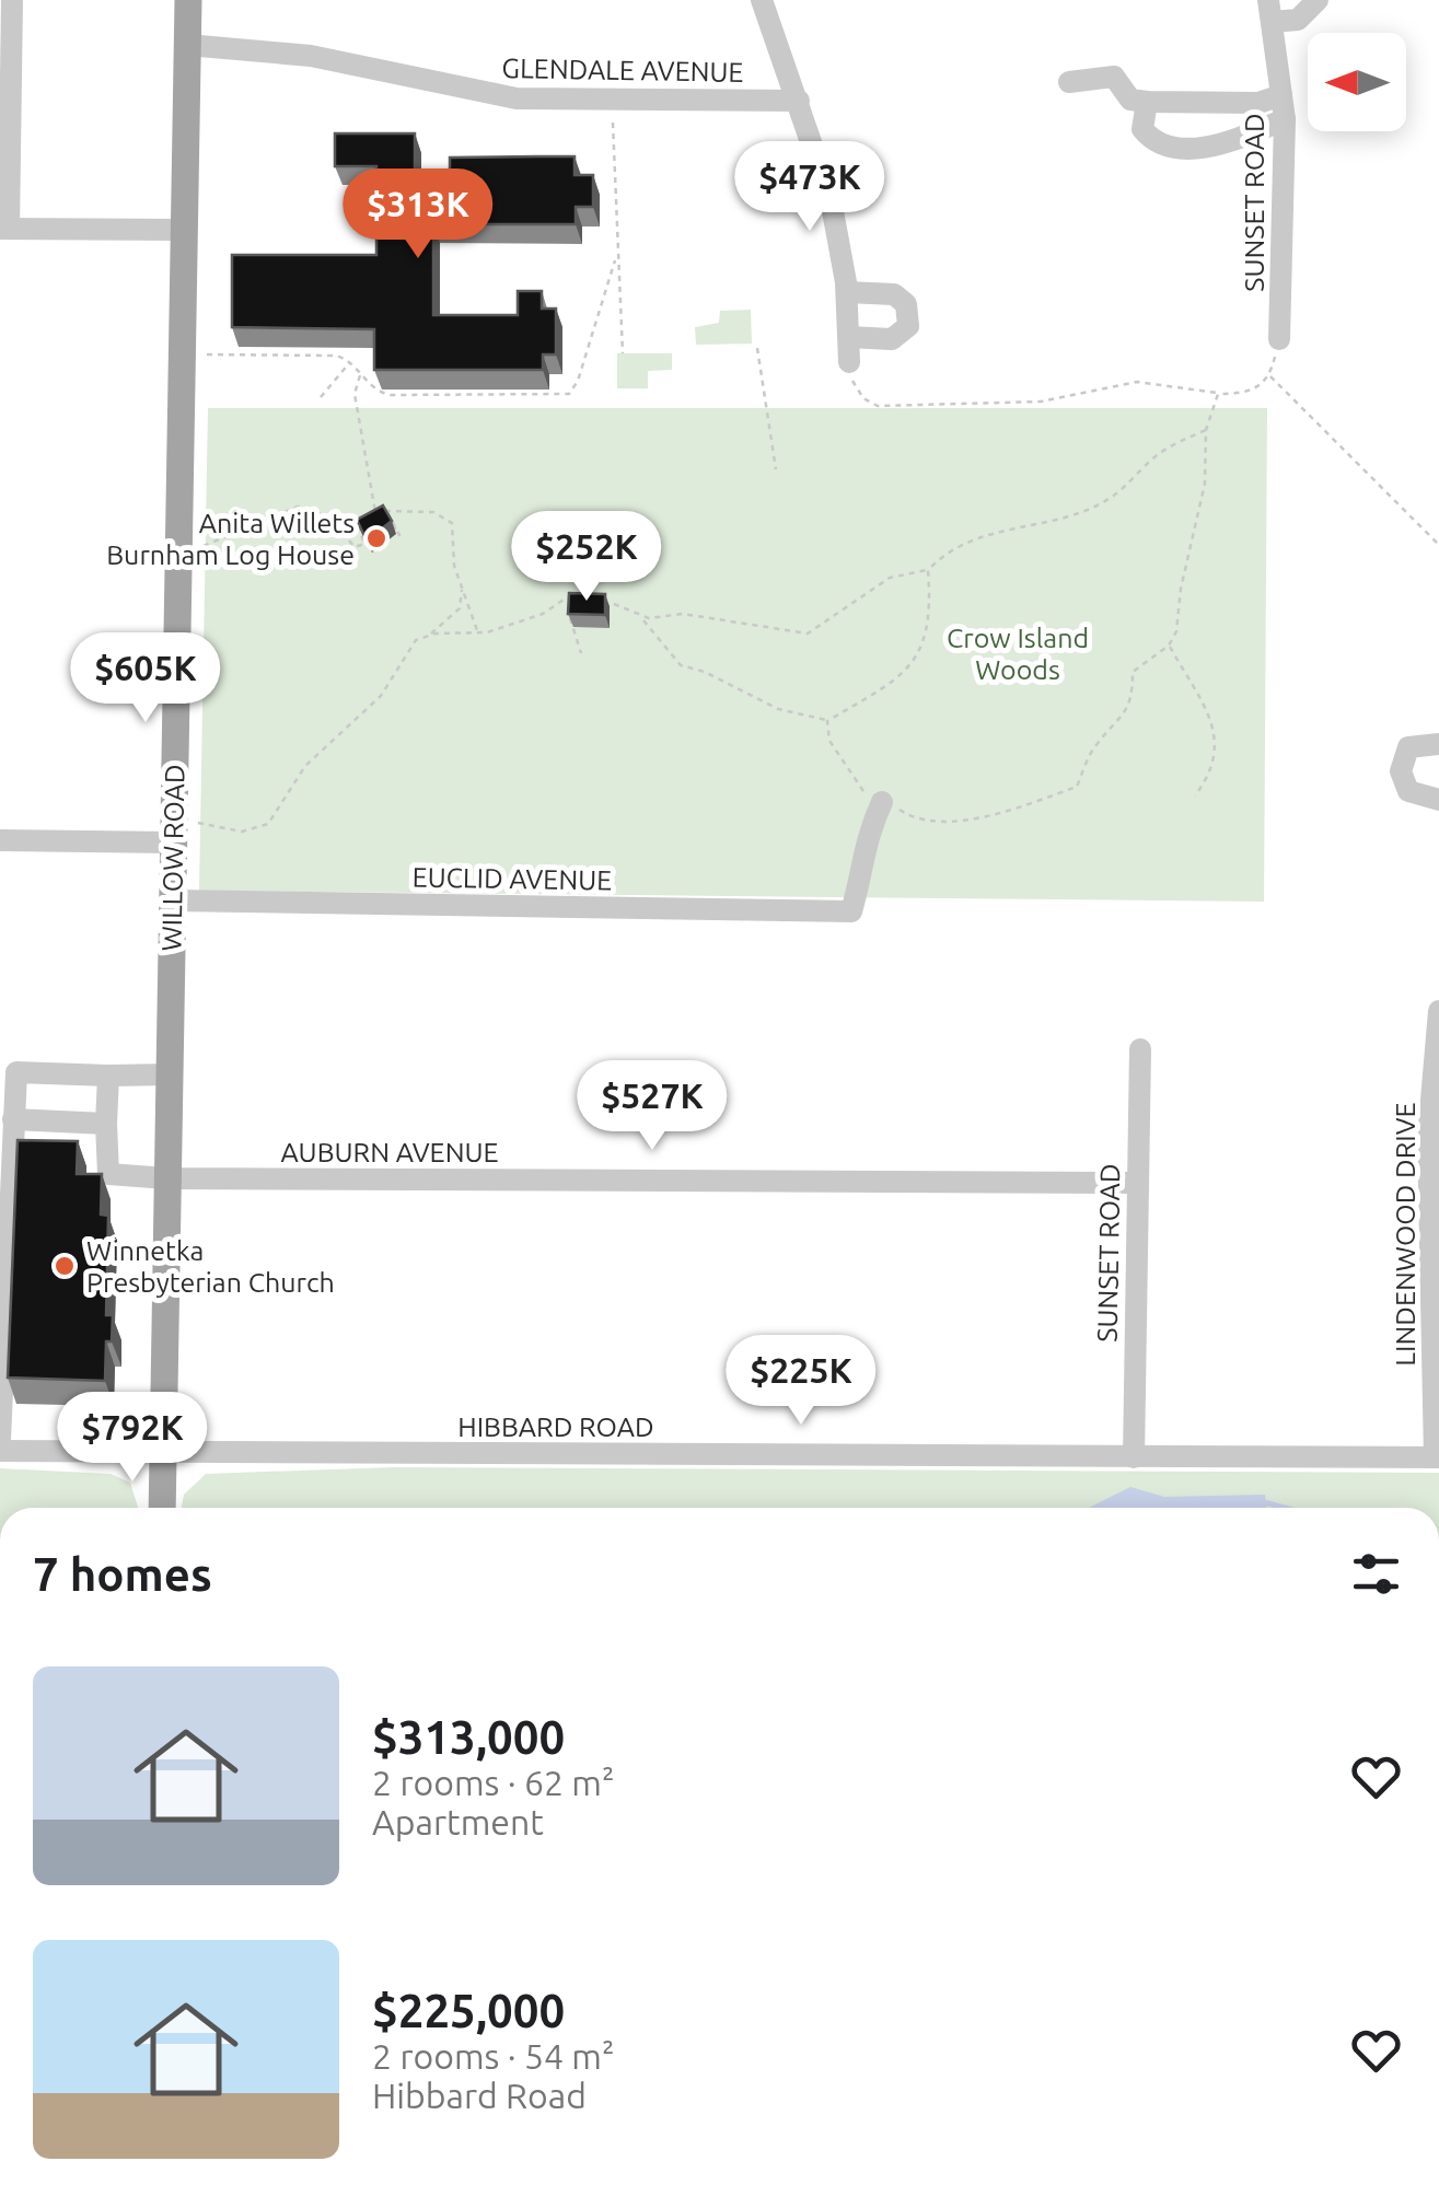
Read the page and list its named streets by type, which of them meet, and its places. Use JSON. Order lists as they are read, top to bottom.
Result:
{
  "streets": {
    "main road": ["WILLOW ROAD"],
    "street": [
      "GLENDALE AVENUE",
      "SUNSET ROAD",
      "EUCLID AVENUE",
      "AUBURN AVENUE",
      "LINDENWOOD DRIVE",
      "HIBBARD ROAD"
    ]
  },
  "crossings": [
    ["GLENDALE AVENUE", "WILLOW ROAD"],
    ["SUNSET ROAD", "AUBURN AVENUE"],
    ["SUNSET ROAD", "HIBBARD ROAD"],
    ["WILLOW ROAD", "EUCLID AVENUE"],
    ["WILLOW ROAD", "AUBURN AVENUE"],
    ["WILLOW ROAD", "HIBBARD ROAD"],
    ["LINDENWOOD DRIVE", "HIBBARD ROAD"]
  ],
  "parks": ["Crow Island Woods"],
  "places": ["Anita Willets Burnham Log House", "Winnetka Presbyterian Church"],
  "north": "left",
  "page": {
    "price": [
      "$473K",
      "$313K",
      "$252K",
      "$605K",
      "$527K",
      "$225K",
      "$792K"
    ],
    "heading": "7 homes",
    "list": [
      {
        "name": "$313,000",
        "note": "2 rooms · 62 m² · Apartment"
      },
      {
        "name": "$225,000",
        "note": "2 rooms · 54 m² · Hibbard Road"
      }
    ]
  }
}
